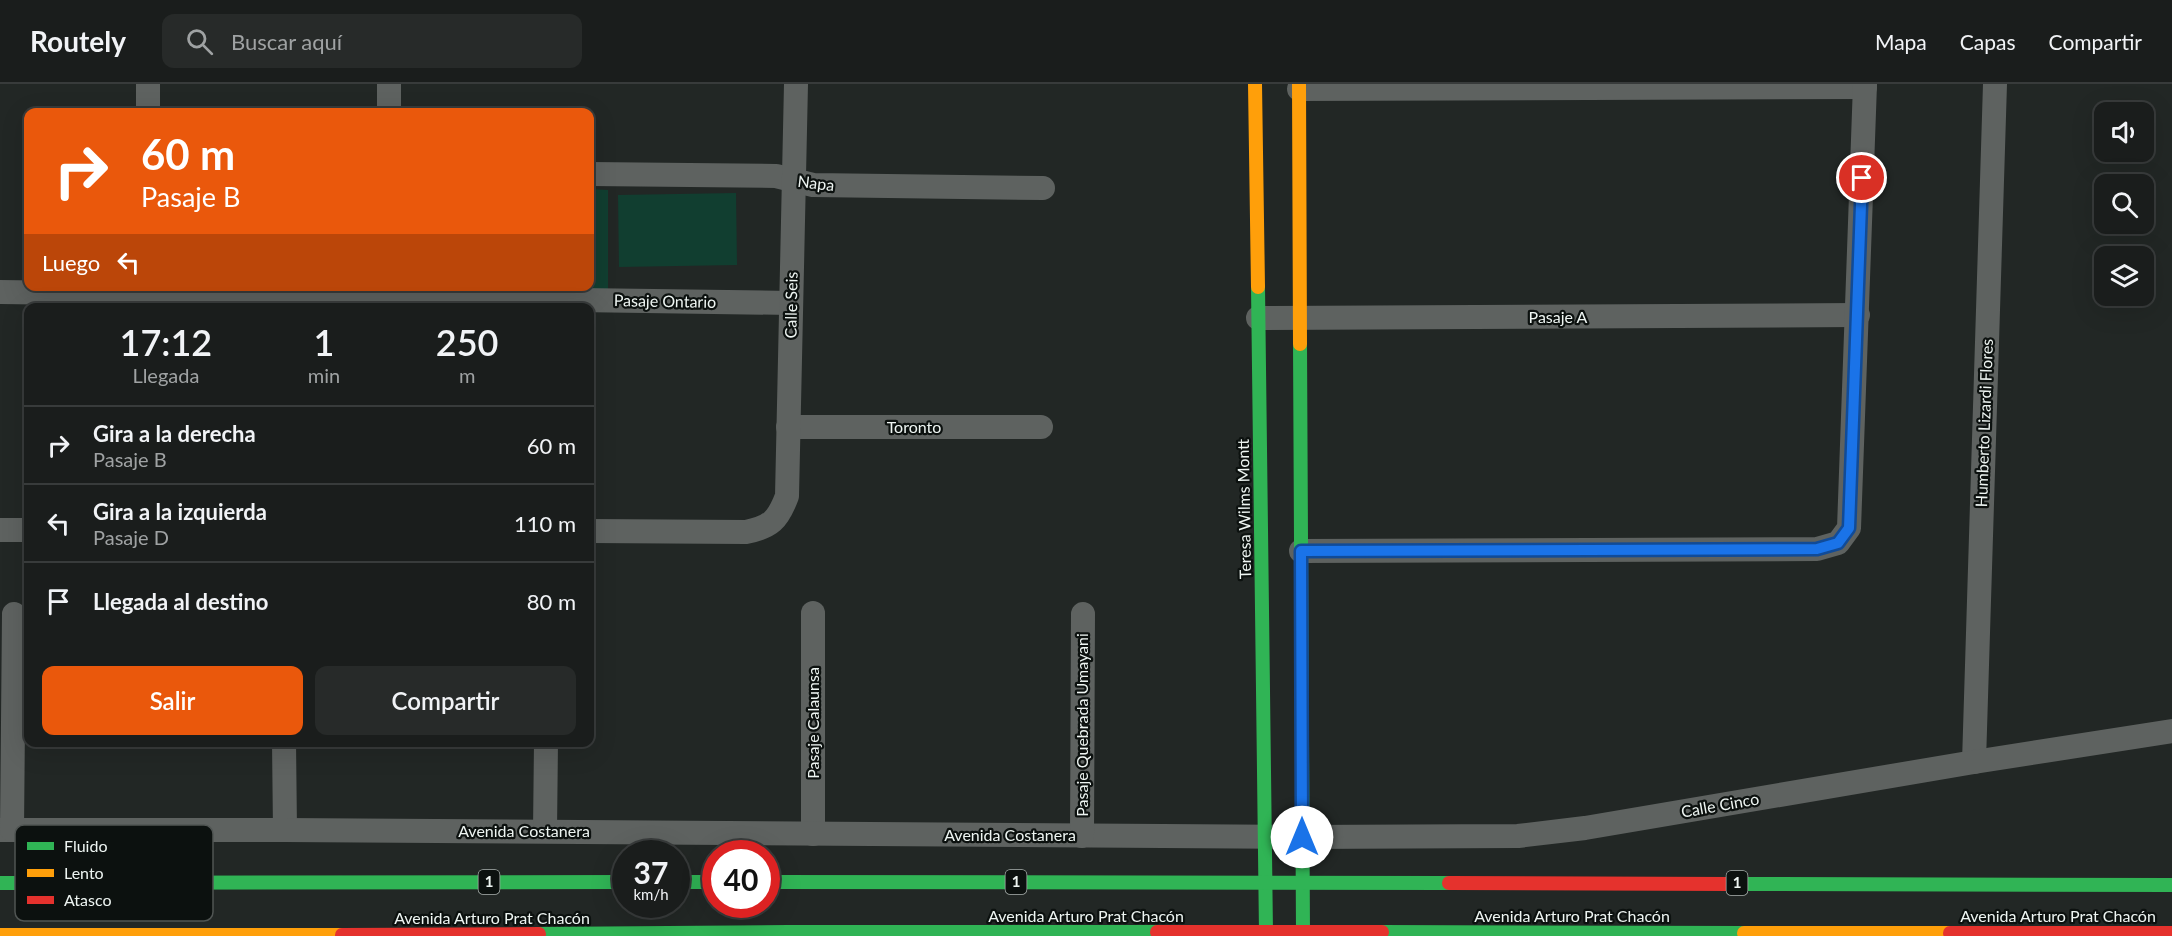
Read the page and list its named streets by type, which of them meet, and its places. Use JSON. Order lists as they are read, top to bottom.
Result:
{
  "streets": {
    "main road": ["Teresa Wilms Montt", "1", "Avenida Arturo Prat Chacón"],
    "street": [
      "Napa",
      "Pasaje Ontario",
      "Calle Seis",
      "Pasaje A",
      "Humberto Lizardi Flores",
      "Toronto",
      "Pasaje Calaunsa",
      "Pasaje Quebrada Umayani",
      "Calle Cinco",
      "Avenida Costanera"
    ]
  },
  "crossings": [
    ["Napa", "Calle Seis"],
    ["Pasaje Ontario", "Calle Seis"],
    ["Calle Seis", "Toronto"],
    ["Pasaje A", "Teresa Wilms Montt"],
    ["Humberto Lizardi Flores", "Calle Cinco"],
    ["Teresa Wilms Montt", "Calle Cinco"],
    ["Teresa Wilms Montt", "Avenida Costanera"],
    ["Teresa Wilms Montt", "Avenida Arturo Prat Chacón"],
    ["Pasaje Calaunsa", "Avenida Costanera"],
    ["Pasaje Quebrada Umayani", "Avenida Costanera"],
    ["Calle Cinco", "Avenida Costanera"]
  ],
  "legend": ["Fluido", "Lento", "Atasco"],
  "page": {
    "header": "Routely",
    "search": "Buscar aquí",
    "nav": ["Mapa", "Capas", "Compartir"],
    "turn": ["60 m", "Pasaje B"],
    "then": "Luego",
    "eta": [
      "17:12",
      "Llegada",
      "1",
      "min",
      "250",
      "m"
    ],
    "list": [
      {
        "name": "Gira a la derecha",
        "note": "Pasaje B",
        "value": "60 m"
      },
      {
        "name": "Gira a la izquierda",
        "note": "Pasaje D",
        "value": "110 m"
      },
      {
        "name": "Llegada al destino",
        "value": "80 m"
      }
    ],
    "buttons": ["Salir", "Compartir"],
    "speed": "37 km/h",
    "limit": "40"
  }
}
